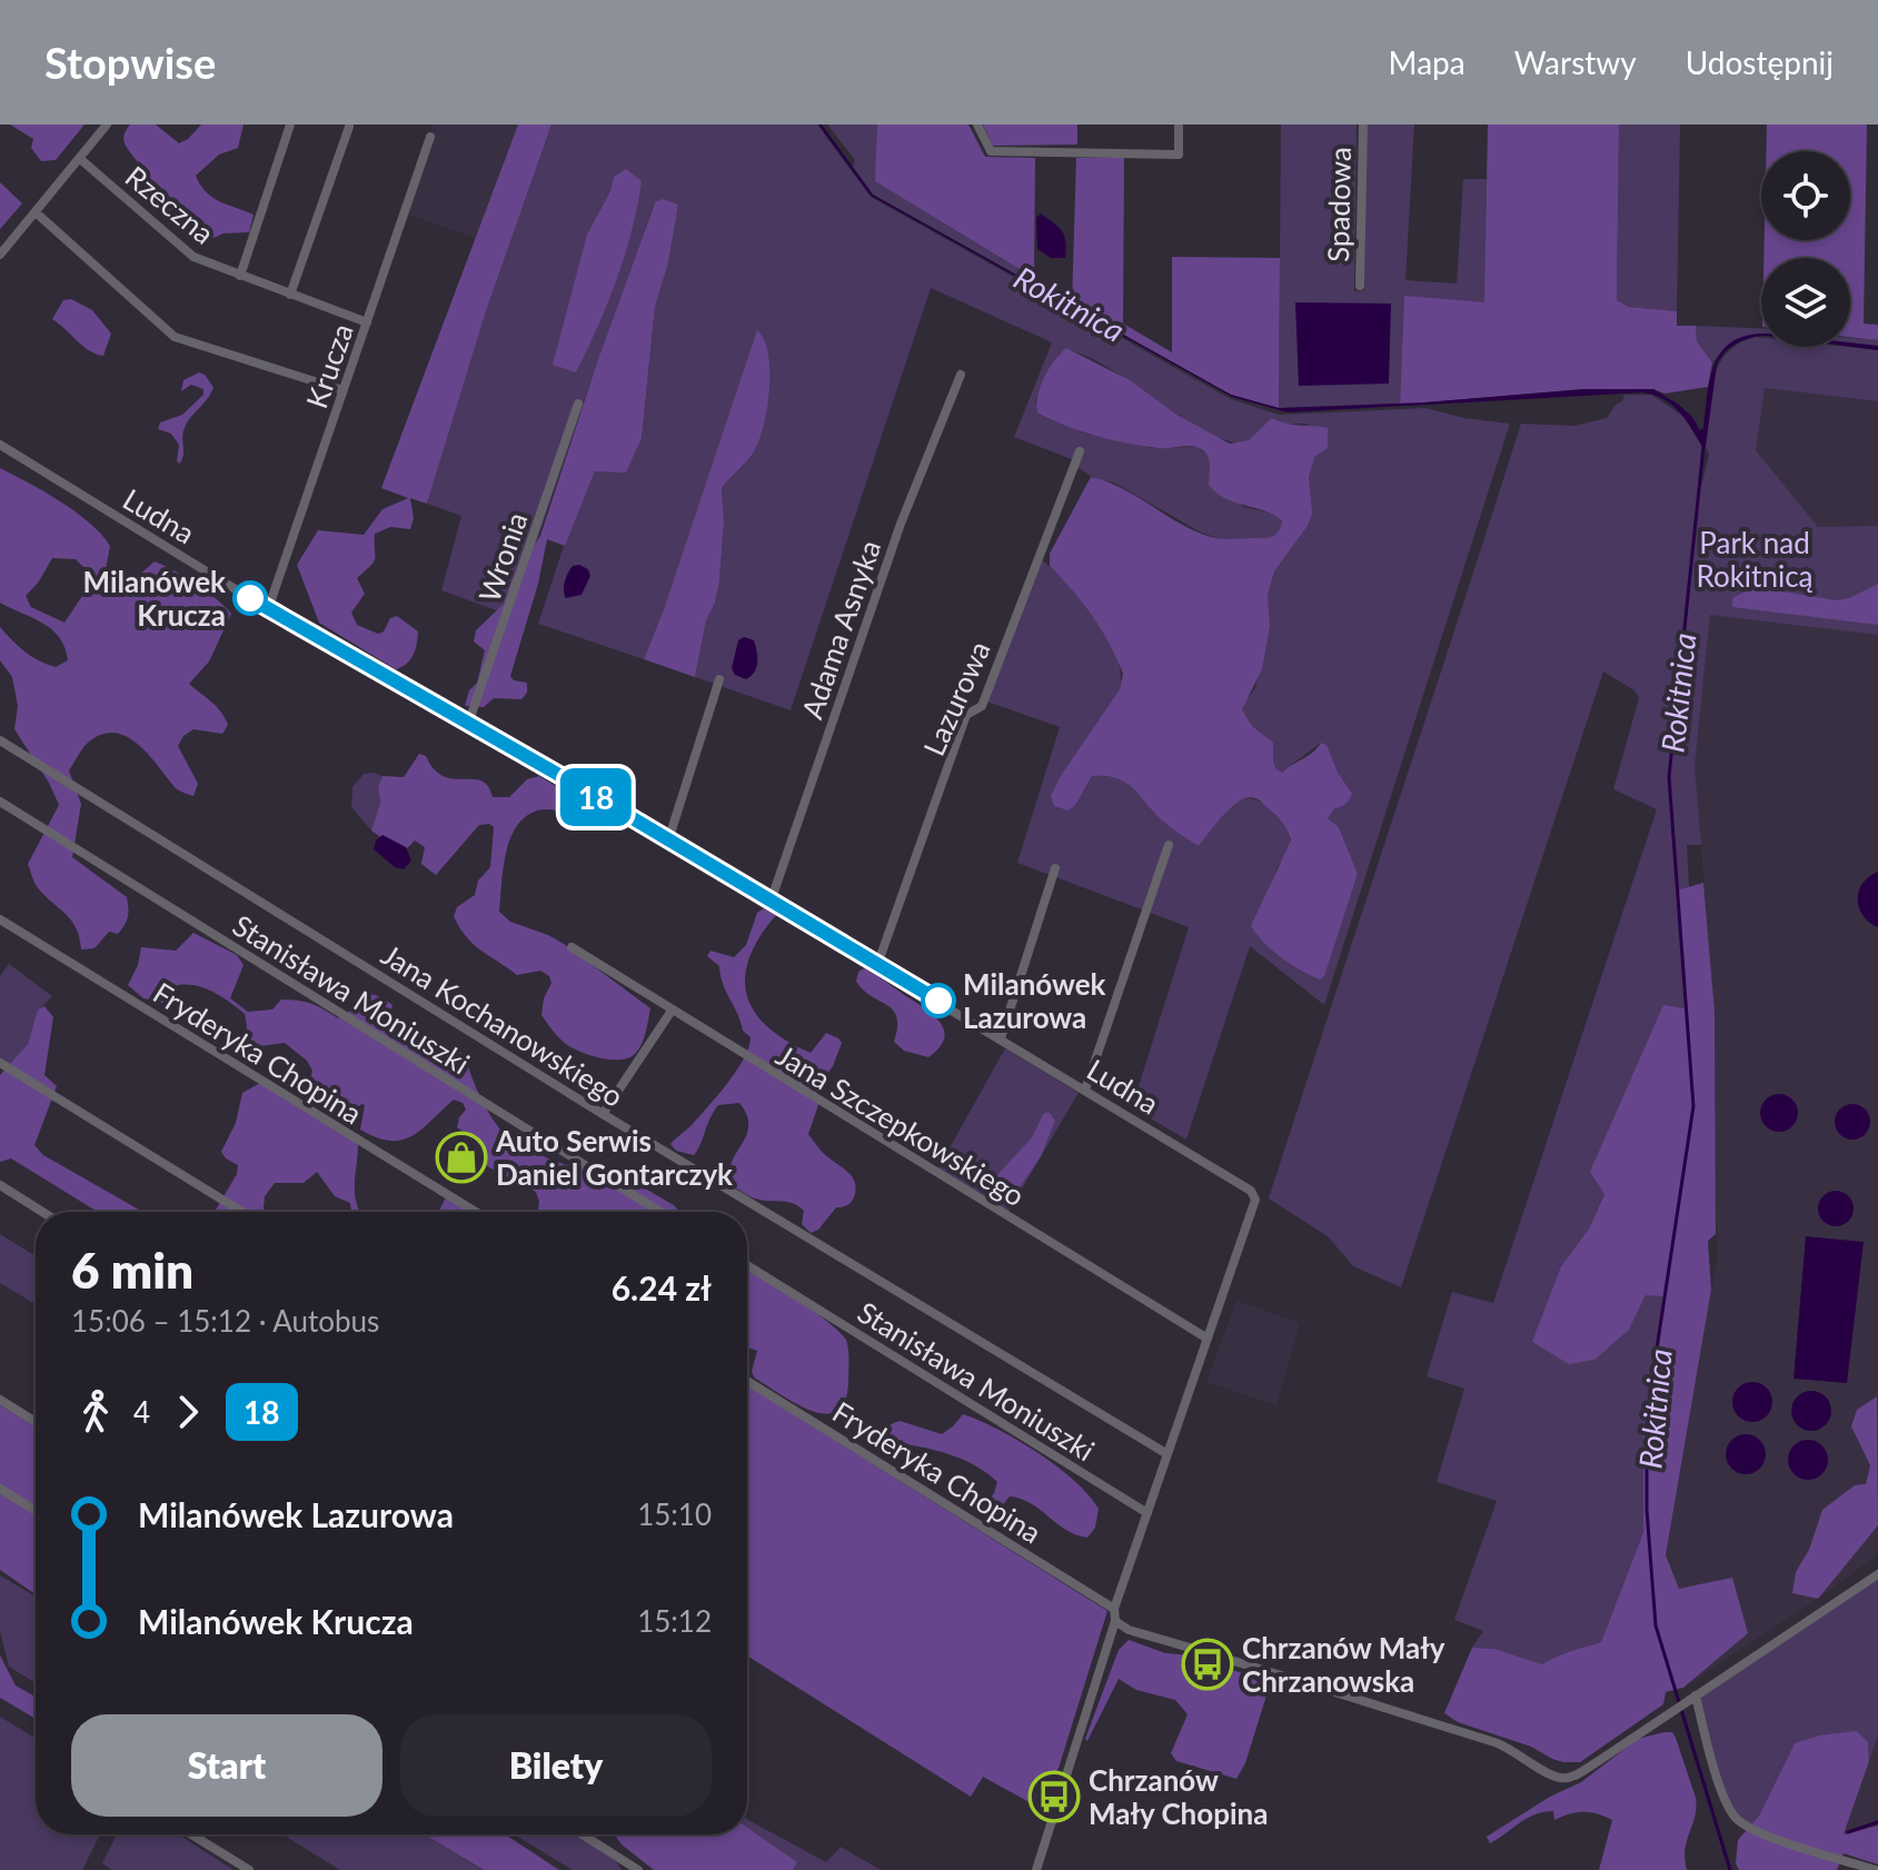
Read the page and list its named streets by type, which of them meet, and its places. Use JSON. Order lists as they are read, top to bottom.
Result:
{
  "streets": {
    "street": [
      "Rzeczna",
      "Spadowa",
      "Krucza",
      "Ludna",
      "Wronia",
      "Adama Asnyka",
      "Lazurowa",
      "Stanisława Moniuszki",
      "Jana Kochanowskiego",
      "Fryderyka Chopina",
      "Jana Szczepkowskiego"
    ]
  },
  "crossings": [
    ["Rzeczna", "Krucza"],
    ["Krucza", "Ludna"],
    ["Ludna", "Wronia"],
    ["Ludna", "Adama Asnyka"],
    ["Ludna", "Lazurowa"],
    ["Ludna", "Jana Szczepkowskiego"]
  ],
  "water": ["Rokitnica"],
  "parks": ["Park nad Rokitnicą"],
  "places": {
    "other": ["Milanówek Krucza", "Milanówek Lazurowa"],
    "shop": ["Auto Serwis Daniel Gontarczyk"],
    "bus stop": ["Chrzanów Mały Chrzanowska", "Chrzanów Mały Chopina"]
  },
  "lines": ["bus line 18"],
  "page": {
    "header": "Stopwise",
    "nav": ["Mapa", "Warstwy", "Udostępnij"],
    "on_map": "18",
    "heading": ["6 min", "15:06 – 15:12 · Autobus", "6.24 zł"],
    "legs": ["4", "18"],
    "list": [
      {
        "name": "Milanówek Lazurowa",
        "value": "15:10"
      },
      {
        "name": "Milanówek Krucza",
        "value": "15:12"
      }
    ],
    "buttons": ["Start", "Bilety"]
  }
}
